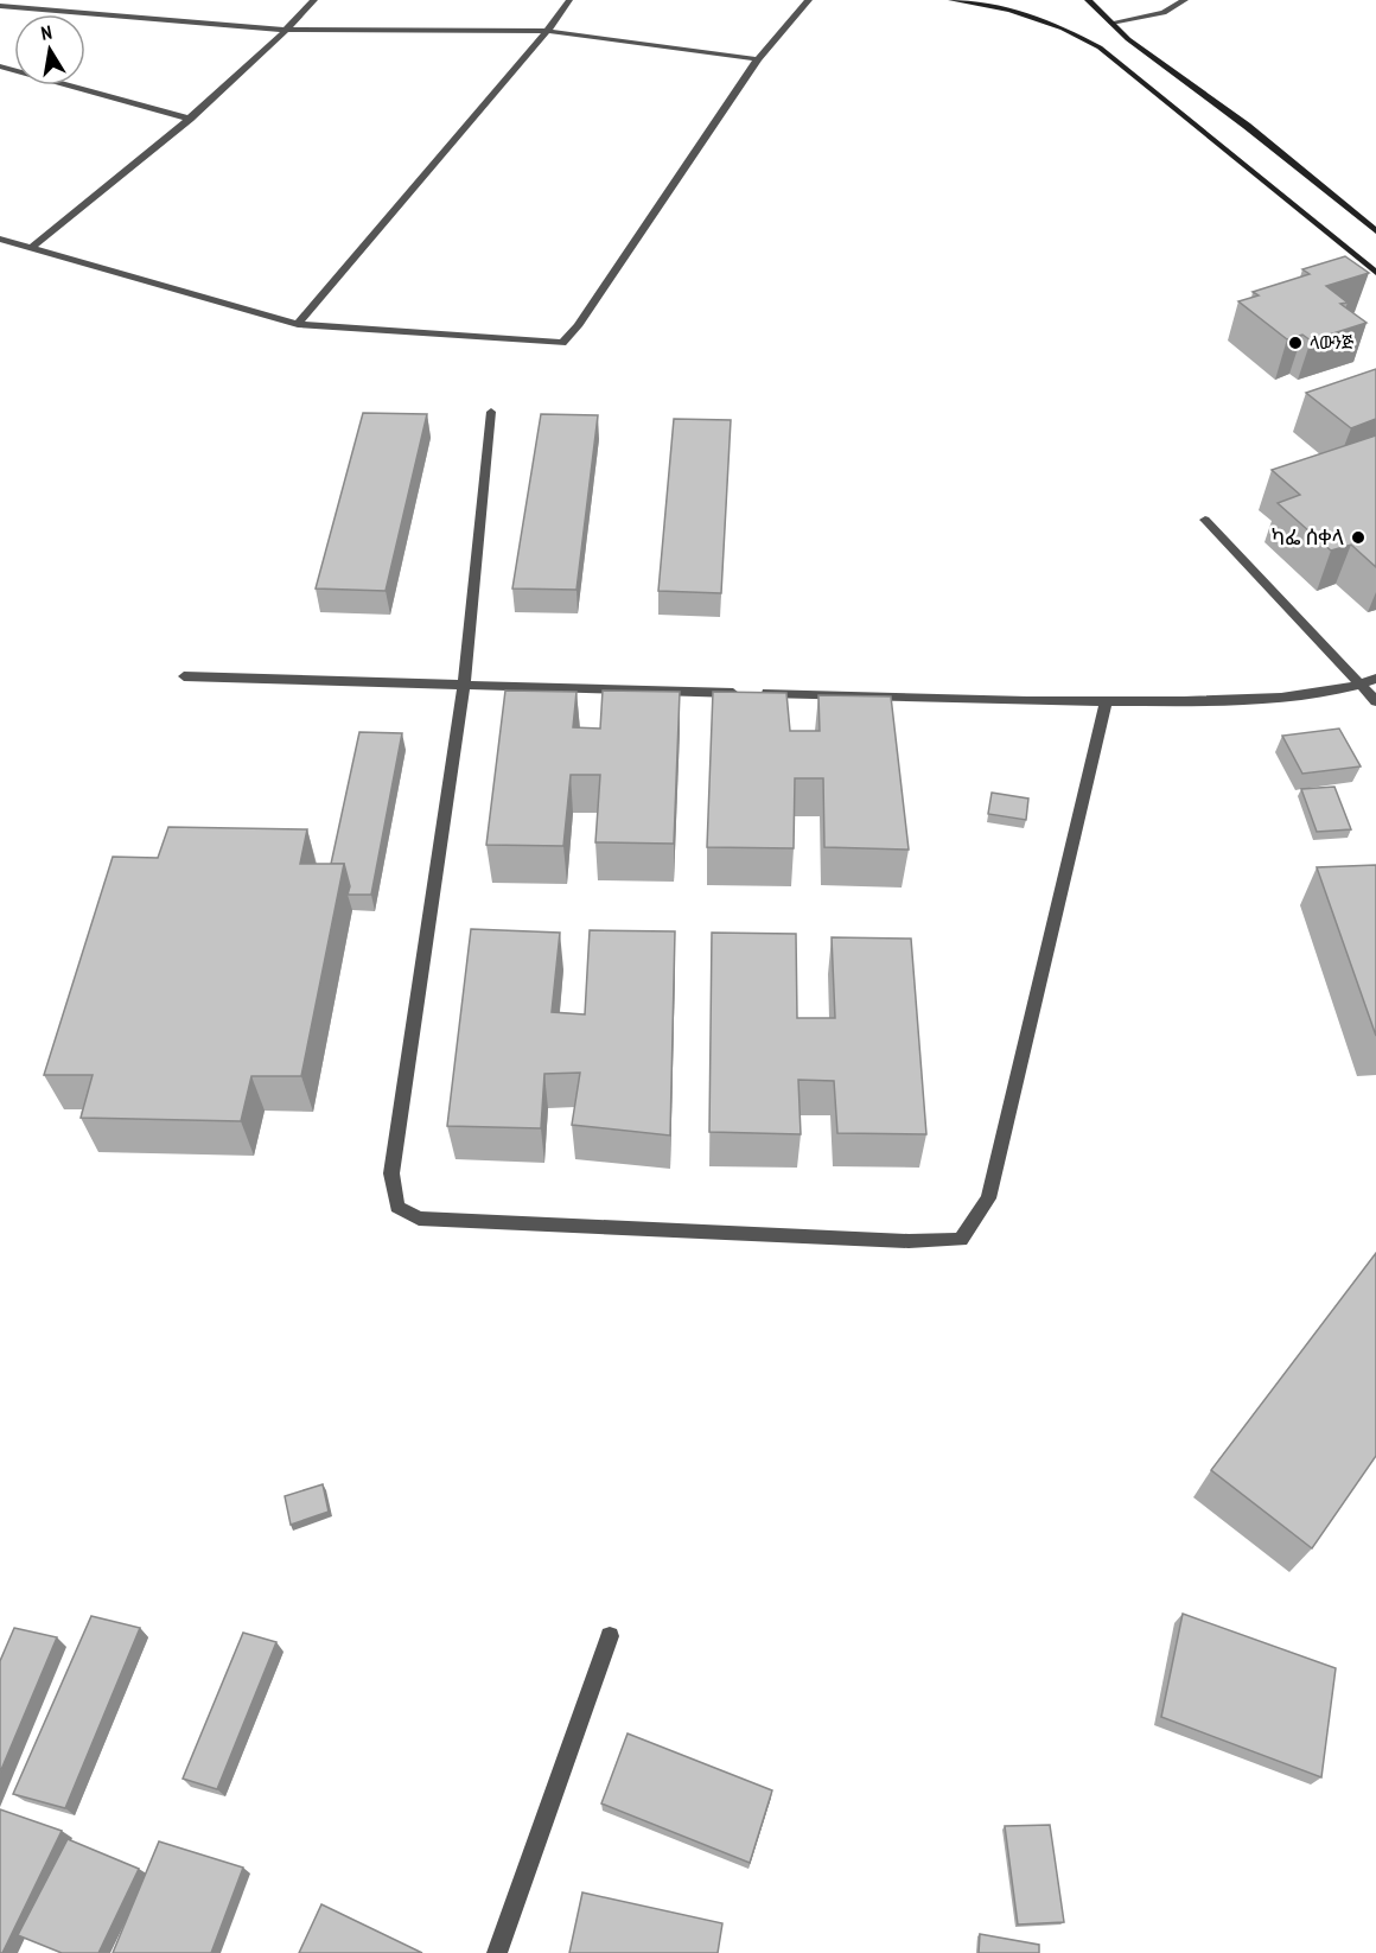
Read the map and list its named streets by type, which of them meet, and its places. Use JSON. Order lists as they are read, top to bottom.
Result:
{
  "places": ["ላውንጅ", "ካፌ ሰቀላ"],
  "north": "top"
}
